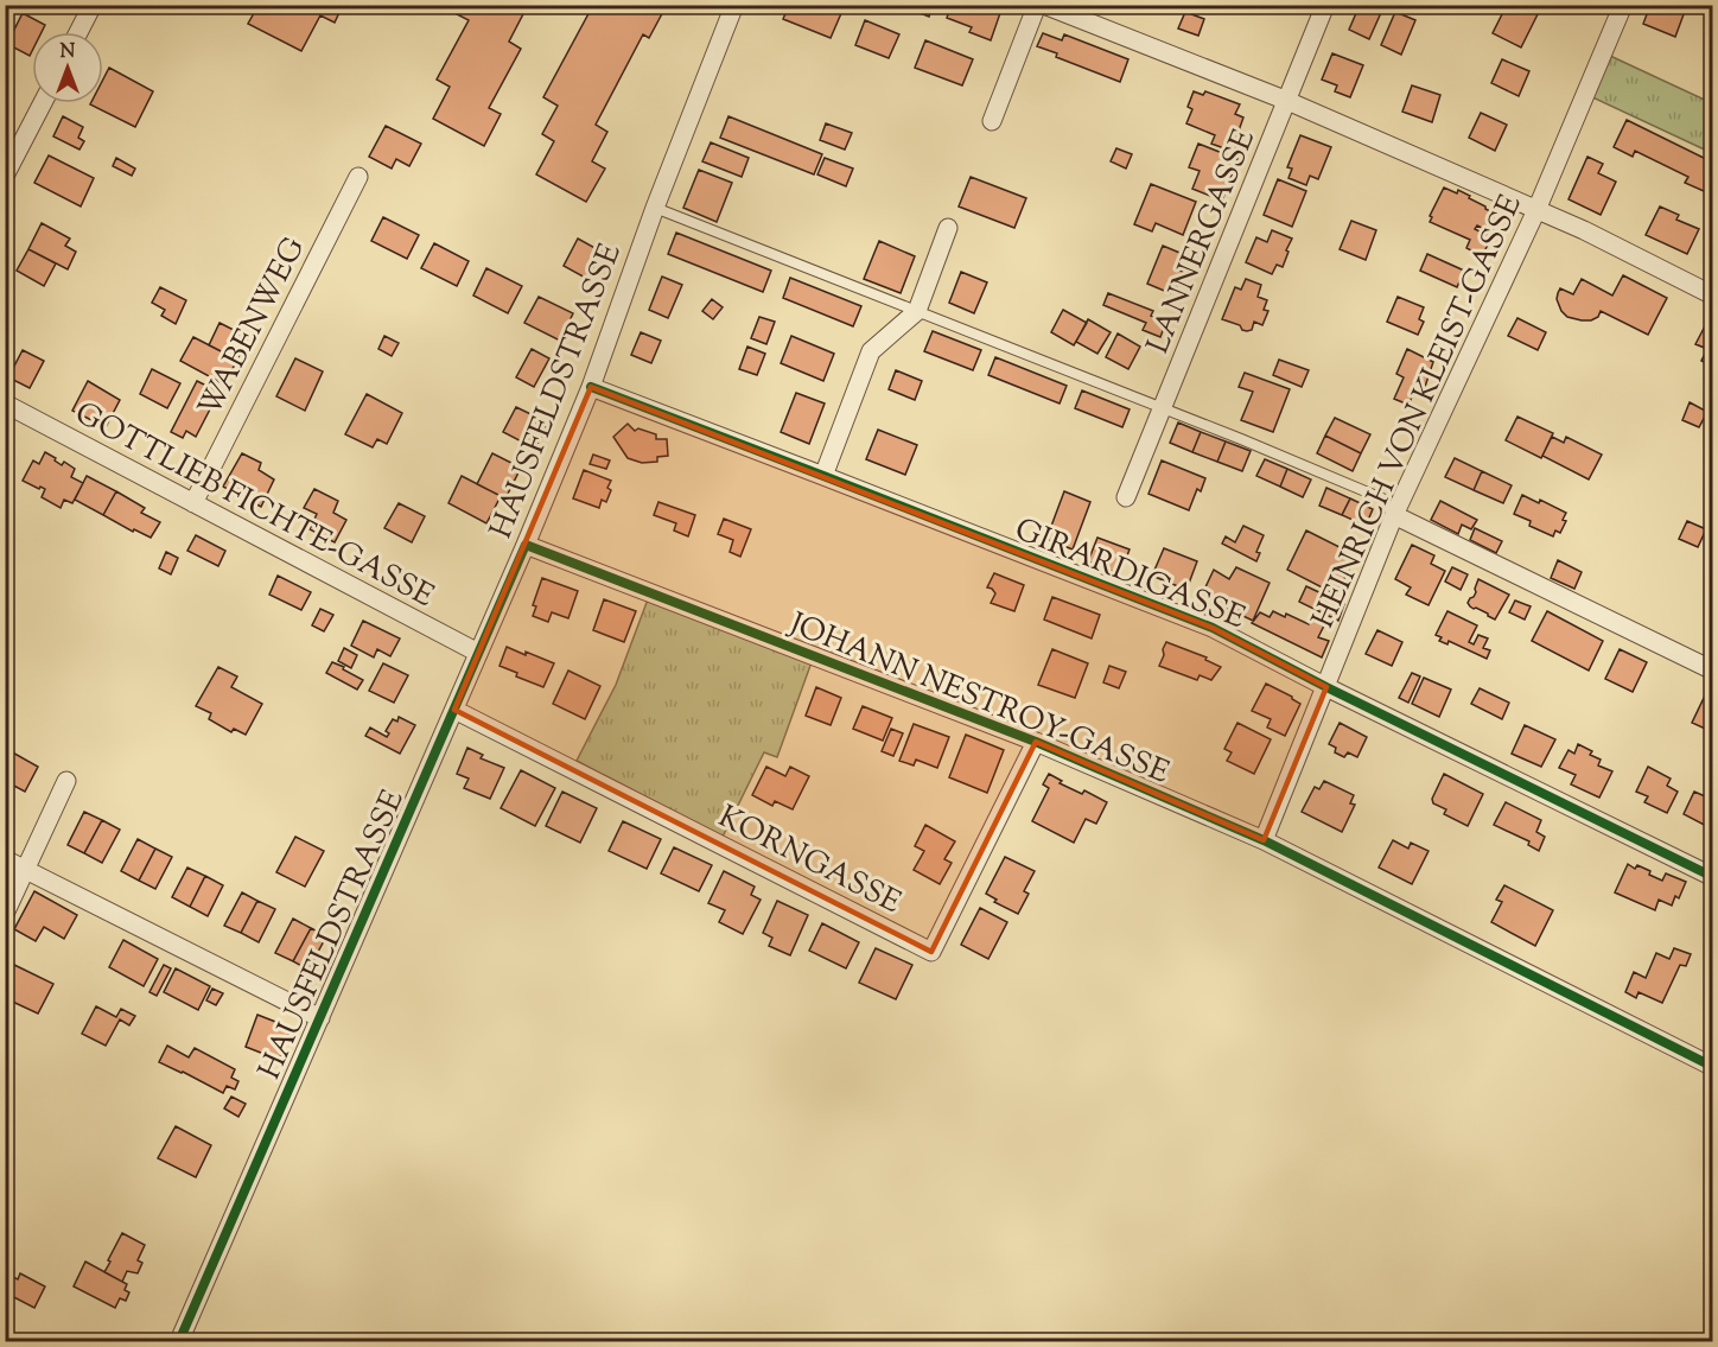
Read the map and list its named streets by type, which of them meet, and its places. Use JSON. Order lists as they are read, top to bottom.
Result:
{
  "streets": {
    "street": [
      "LANNERGASSE",
      "WABENWEG",
      "HAUSFELDSTRASSE",
      "HEINRICH VON KLEIST-GASSE",
      "GOTTLIEB FICHTE-GASSE",
      "GIRARDIGASSE",
      "JOHANN NESTROY-GASSE",
      "KORNGASSE"
    ]
  },
  "crossings": [
    ["WABENWEG", "GOTTLIEB FICHTE-GASSE"],
    ["HAUSFELDSTRASSE", "GOTTLIEB FICHTE-GASSE"],
    ["HAUSFELDSTRASSE", "GIRARDIGASSE"],
    ["HAUSFELDSTRASSE", "JOHANN NESTROY-GASSE"],
    ["HAUSFELDSTRASSE", "KORNGASSE"],
    ["HEINRICH VON KLEIST-GASSE", "GIRARDIGASSE"],
    ["HEINRICH VON KLEIST-GASSE", "JOHANN NESTROY-GASSE"],
    ["JOHANN NESTROY-GASSE", "KORNGASSE"]
  ],
  "north": "top"
}
